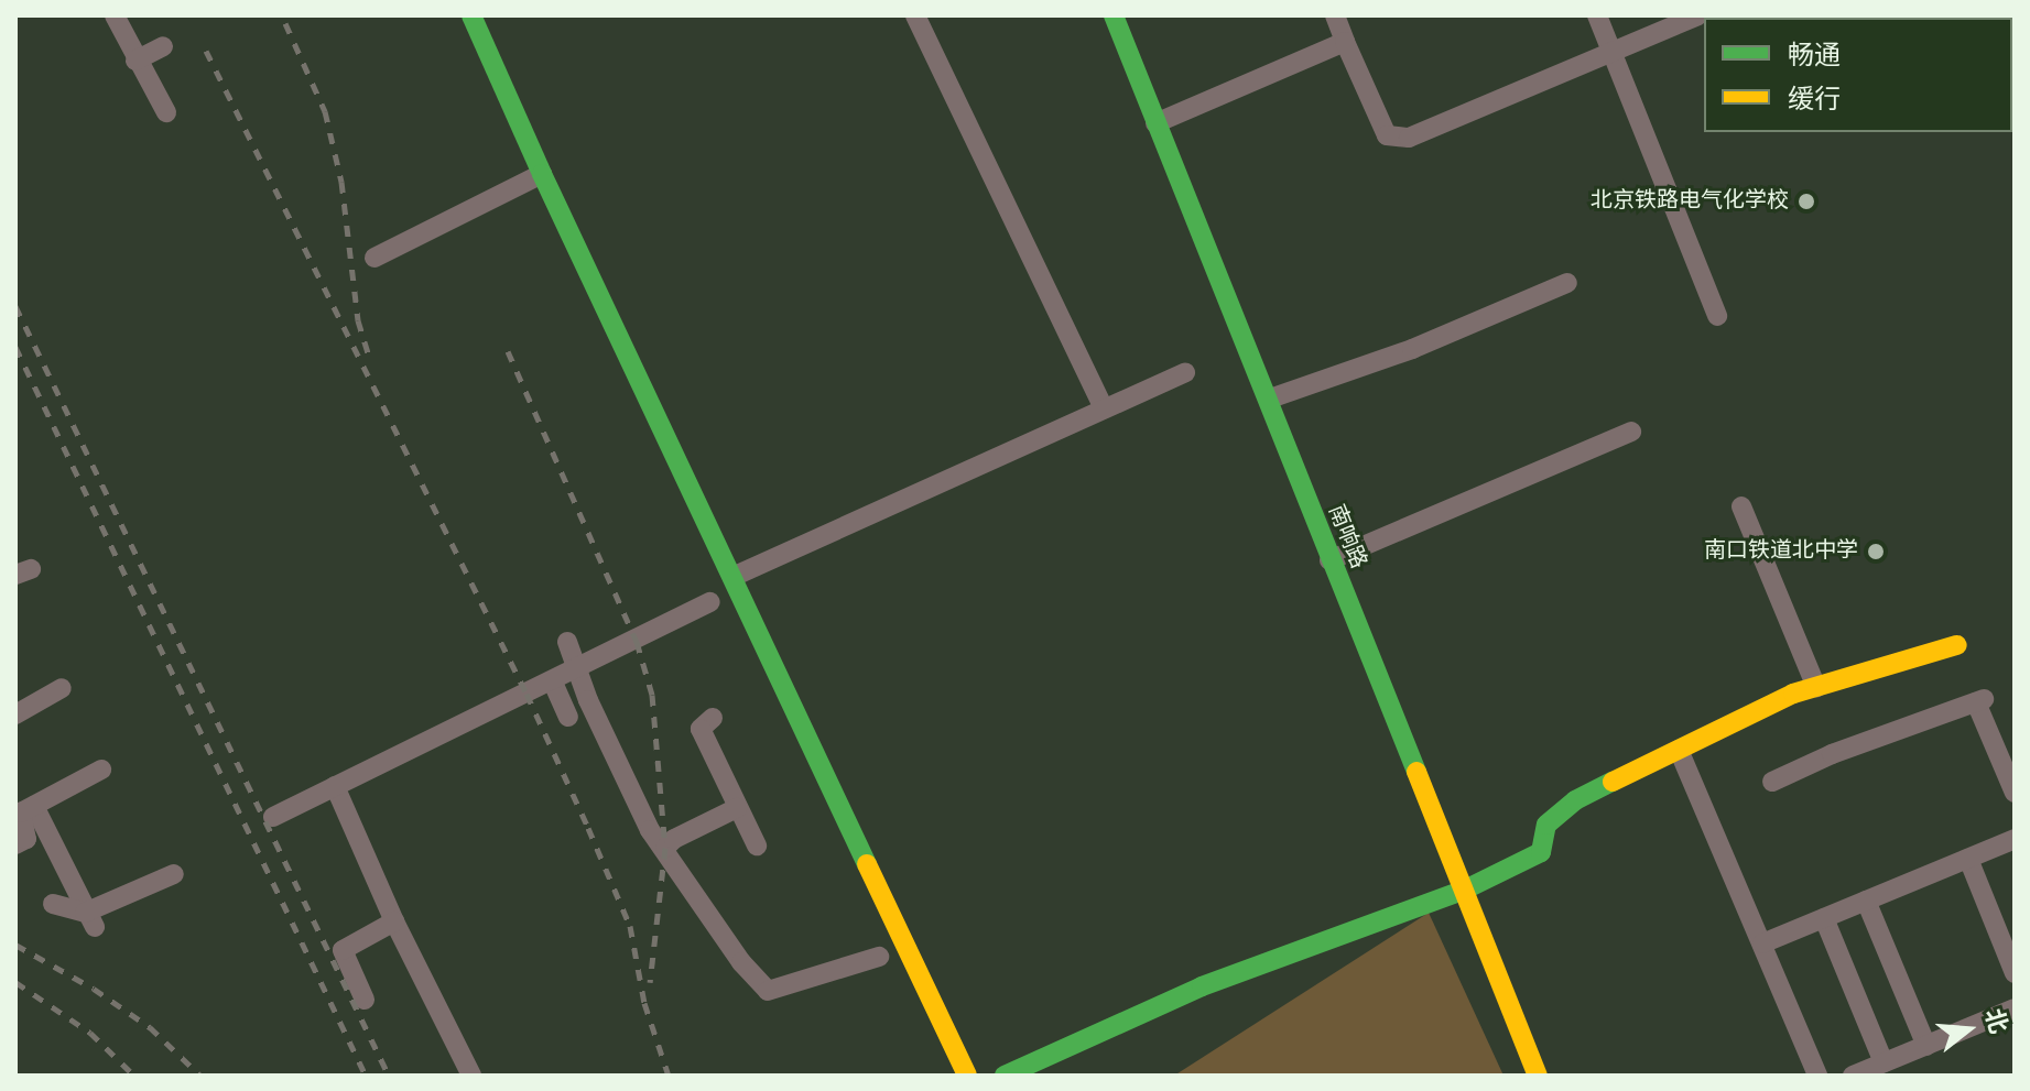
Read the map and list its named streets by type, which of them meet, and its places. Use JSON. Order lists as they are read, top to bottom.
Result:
{
  "streets": {
    "street": ["南响路"]
  },
  "places": ["北京铁路电气化学校", "南口铁道北中学"],
  "legend": ["畅通", "缓行"],
  "north": "right"
}
